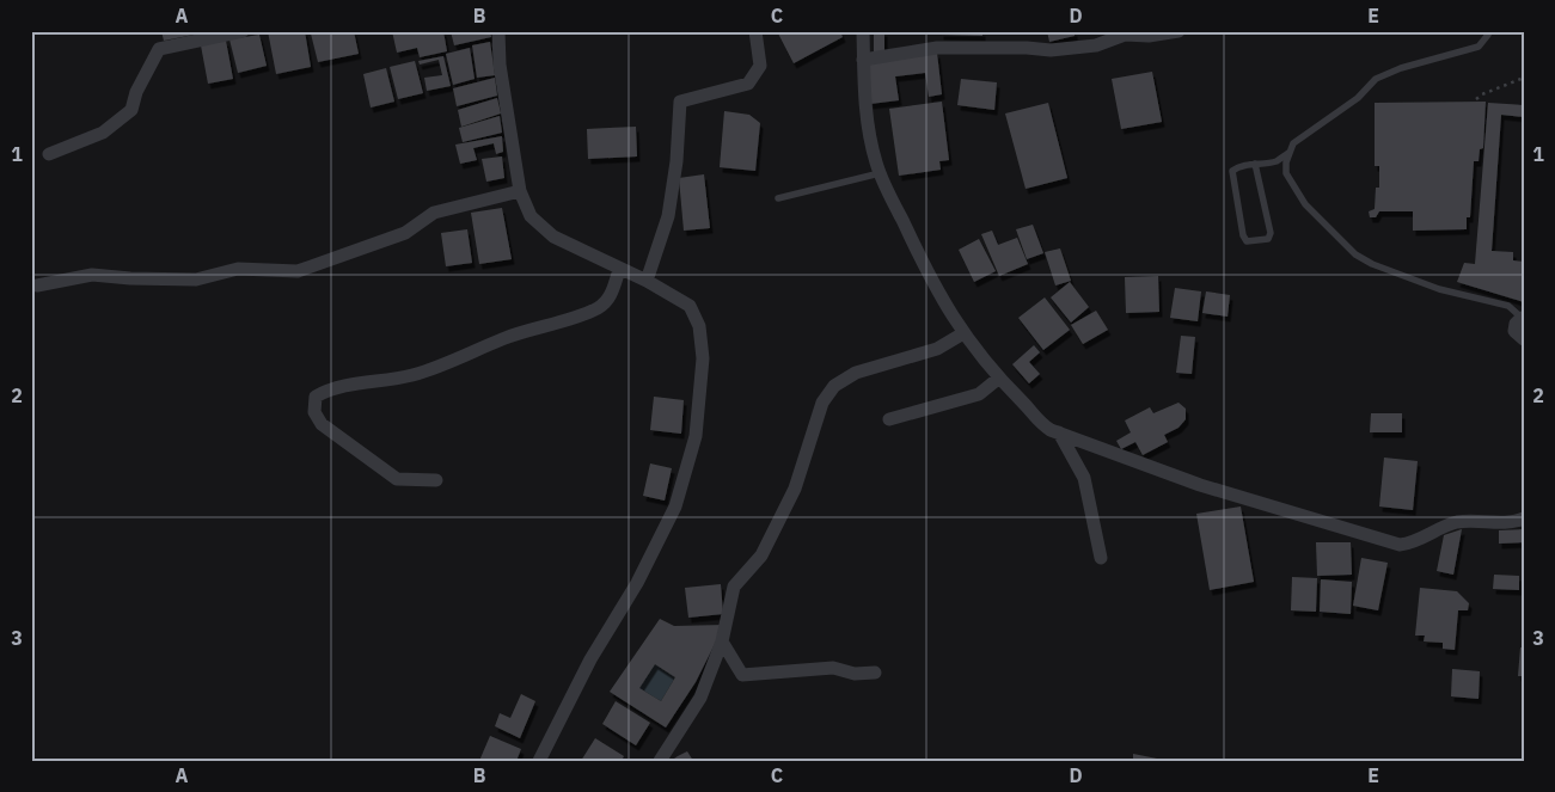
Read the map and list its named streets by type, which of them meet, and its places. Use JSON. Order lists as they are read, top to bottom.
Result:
{
  "grid": {
    "columns": [
      "A",
      "B",
      "C",
      "D",
      "E"
    ],
    "rows": ["1", "2", "3"]
  }
}
